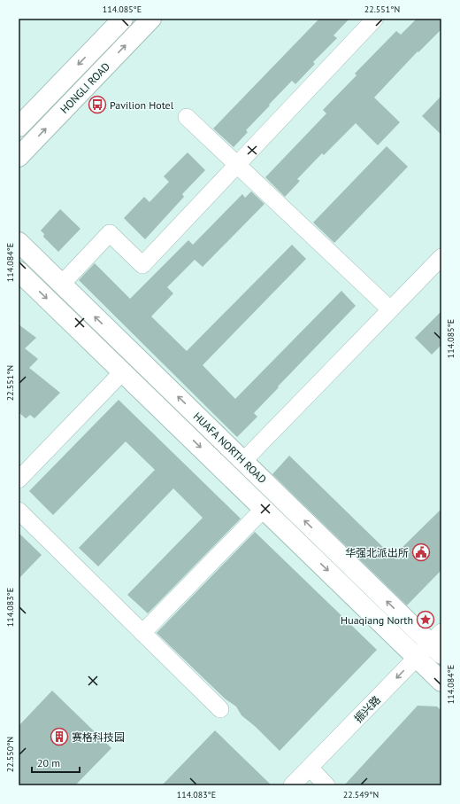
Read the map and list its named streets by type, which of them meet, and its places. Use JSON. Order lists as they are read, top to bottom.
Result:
{
  "streets": {
    "main road": ["HONGLI ROAD", "HUAFA NORTH ROAD"],
    "street": ["振兴路"]
  },
  "crossings": [
    ["HUAFA NORTH ROAD", "振兴路"]
  ],
  "one_way": ["振兴路"],
  "places": {
    "bus stop": ["Pavilion Hotel"],
    "public building": ["华强北派出所"],
    "place": ["Huaqiang North"],
    "building": ["赛格科技园"]
  },
  "scale_bar": "20 m",
  "coordinates": [
    "114.085°E",
    "22.551°N",
    "114.084°E",
    "114.083°E",
    "22.550°N",
    "22.549°N"
  ]
}
